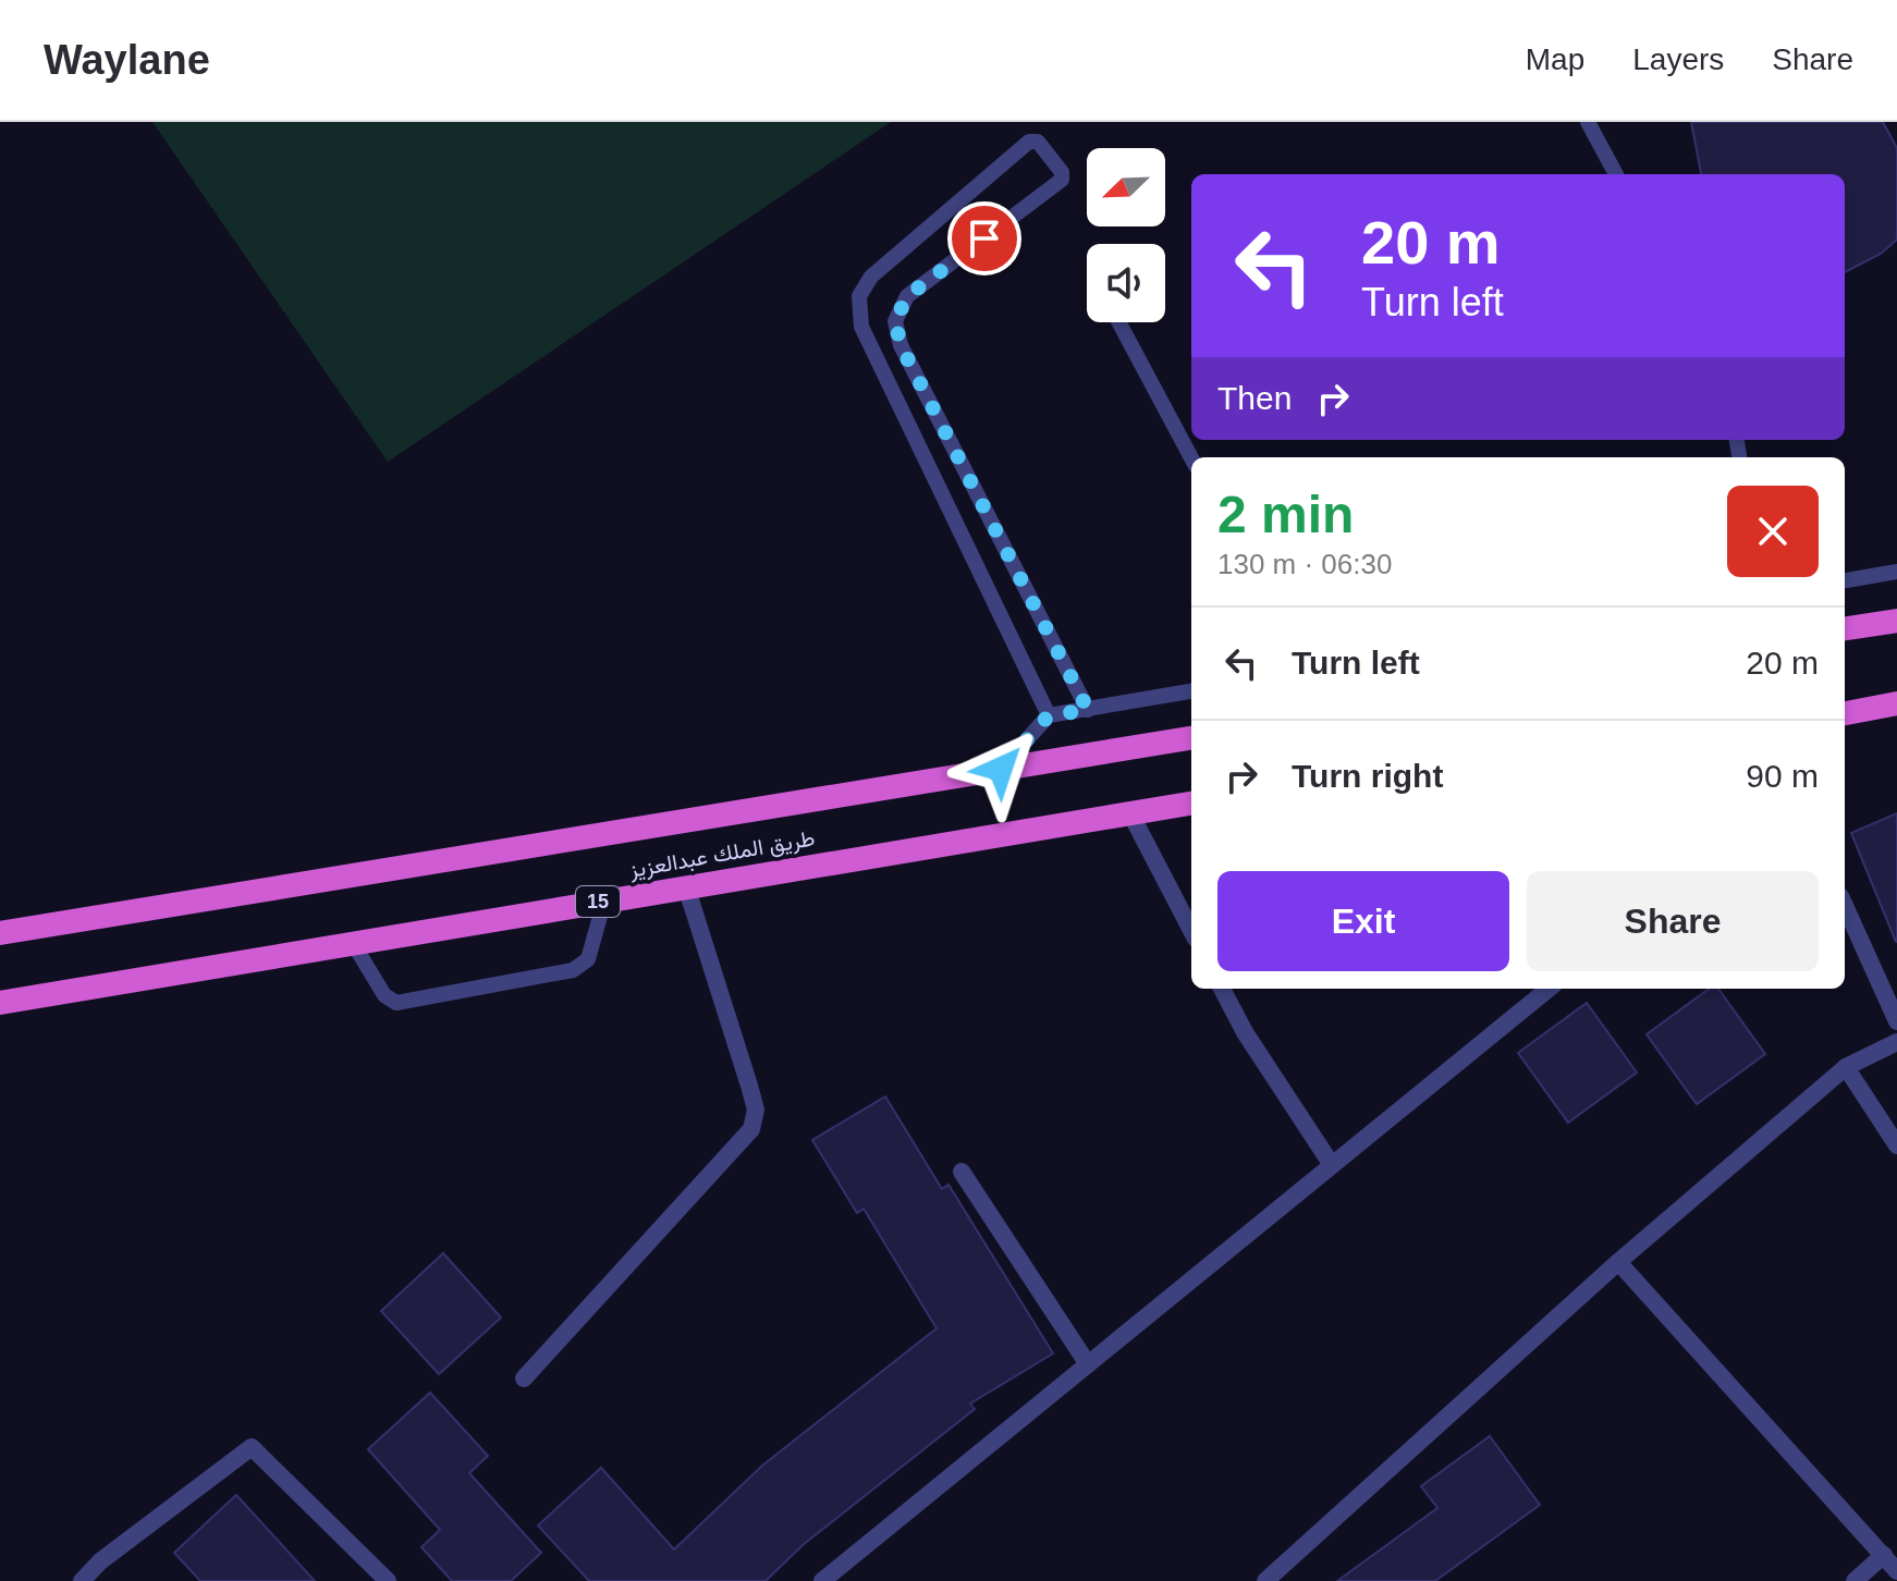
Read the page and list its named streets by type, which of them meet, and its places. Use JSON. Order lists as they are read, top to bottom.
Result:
{
  "streets": {
    "highway": ["طريق الملك عبدالعزيز", "15"]
  },
  "north": "bottom left",
  "page": {
    "header": "Waylane",
    "nav": ["Map", "Layers", "Share"],
    "turn": ["20 m", "Turn left"],
    "then": "Then",
    "heading": ["2 min", "130 m · 06:30"],
    "list": [
      {
        "name": "Turn left",
        "value": "20 m"
      },
      {
        "name": "Turn right",
        "value": "90 m"
      }
    ],
    "buttons": ["Exit", "Share"]
  }
}
